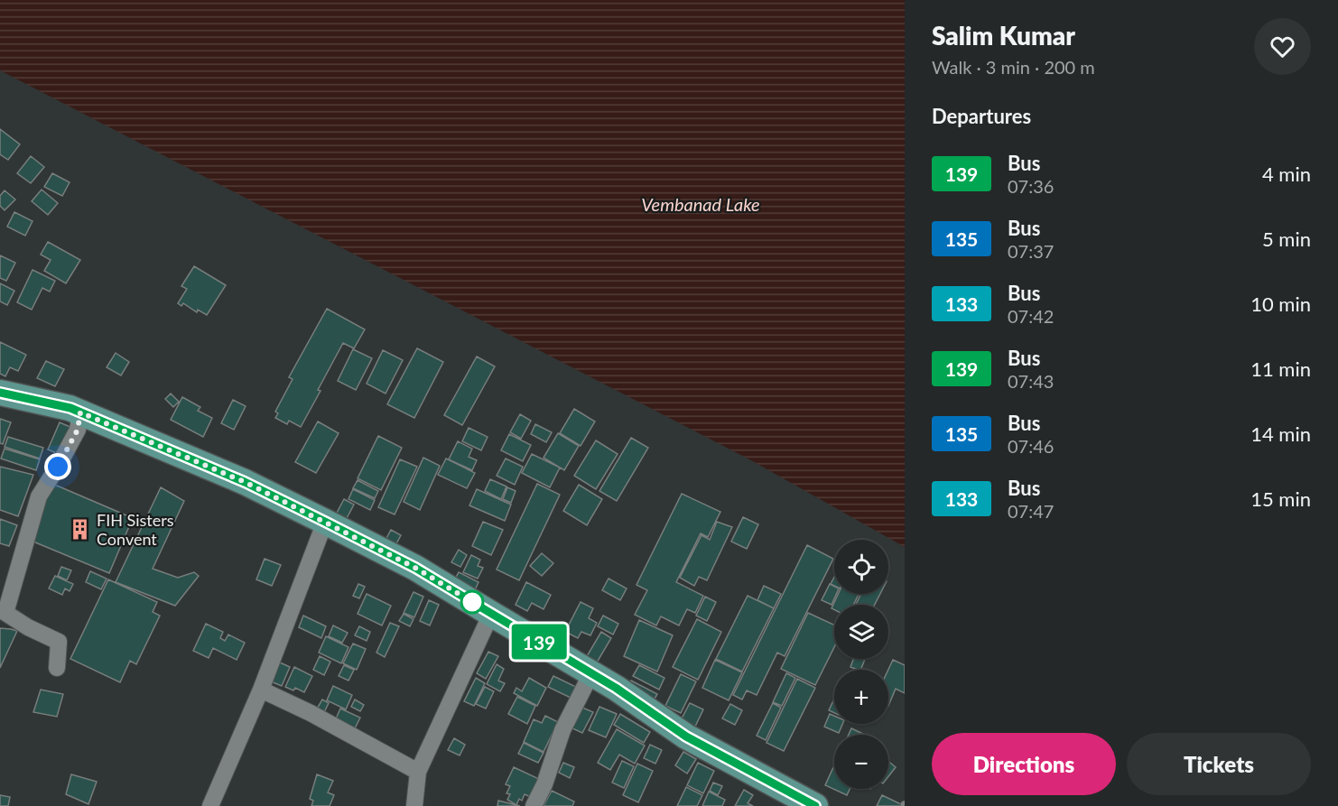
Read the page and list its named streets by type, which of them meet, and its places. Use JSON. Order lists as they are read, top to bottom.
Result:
{
  "water": ["Vembanad Lake"],
  "places": {
    "building": ["FIH Sisters Convent"]
  },
  "lines": ["bus line 139"],
  "page": {
    "on_map": "139",
    "heading": [
      ["Salim Kumar", "Walk · 3 min · 200 m"],
      "Departures"
    ],
    "list": [
      {
        "mark": "139",
        "name": "Bus",
        "note": "07:36",
        "value": "4 min"
      },
      {
        "mark": "135",
        "name": "Bus",
        "note": "07:37",
        "value": "5 min"
      },
      {
        "mark": "133",
        "name": "Bus",
        "note": "07:42",
        "value": "10 min"
      },
      {
        "mark": "139",
        "name": "Bus",
        "note": "07:43",
        "value": "11 min"
      },
      {
        "mark": "135",
        "name": "Bus",
        "note": "07:46",
        "value": "14 min"
      },
      {
        "mark": "133",
        "name": "Bus",
        "note": "07:47",
        "value": "15 min"
      }
    ],
    "map_buttons": ["+", "−"],
    "buttons": ["Directions", "Tickets"]
  }
}
